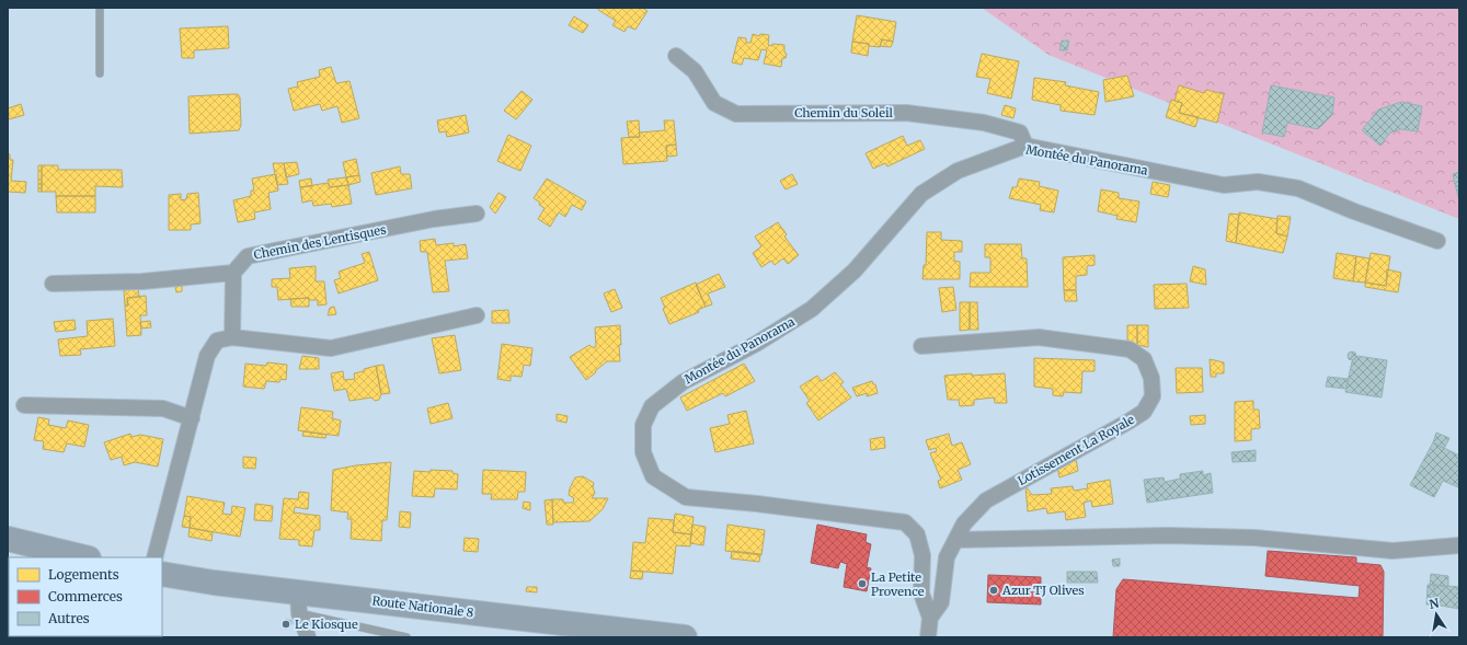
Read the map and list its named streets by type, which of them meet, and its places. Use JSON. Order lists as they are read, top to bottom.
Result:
{
  "streets": {
    "main road": ["Route Nationale 8"],
    "street": [
      "Chemin du Soleil",
      "Montée du Panorama",
      "Chemin des Lentisques",
      "Lotissement La Royale"
    ]
  },
  "crossings": [
    ["Chemin du Soleil", "Montée du Panorama"],
    ["Montée du Panorama", "Lotissement La Royale"]
  ],
  "places": ["La Petite Provence", "Azur TJ Olives", "Le Kiosque"],
  "legend": ["Logements", "Commerces", "Autres"],
  "north": "top"
}
